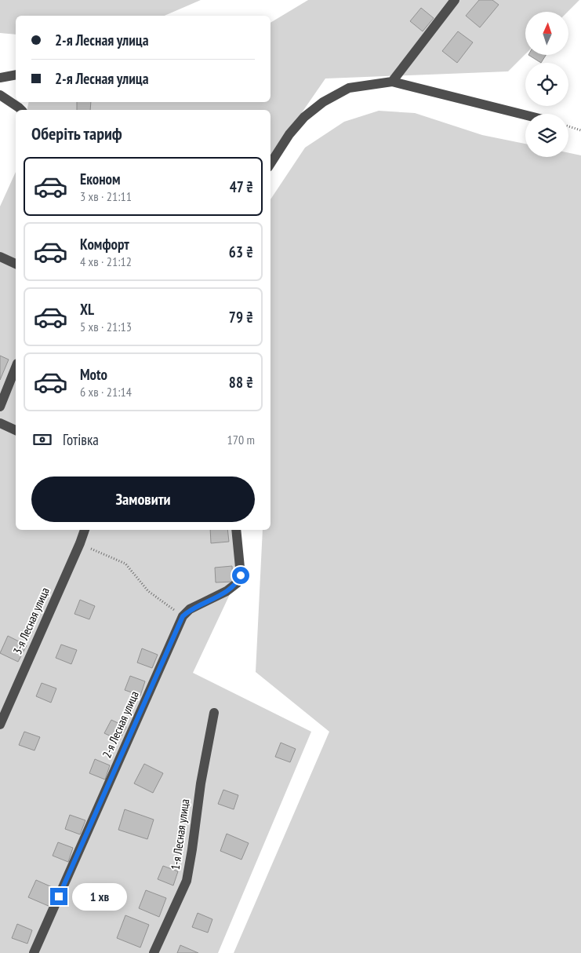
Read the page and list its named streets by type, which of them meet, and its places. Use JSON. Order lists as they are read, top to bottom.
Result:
{
  "streets": {
    "street": ["3-я Лесная улица", "2-я Лесная улица", "1-я Лесная улица"]
  },
  "north": "top",
  "page": {
    "banner": ["2-я Лесная улица", "2-я Лесная улица"],
    "heading": "Оберіть тариф",
    "list": [
      {
        "name": "Економ",
        "note": "3 хв · 21:11",
        "value": "47 ₴"
      },
      {
        "name": "Комфорт",
        "note": "4 хв · 21:12",
        "value": "63 ₴"
      },
      {
        "name": "XL",
        "note": "5 хв · 21:13",
        "value": "79 ₴"
      },
      {
        "name": "Moto",
        "note": "6 хв · 21:14",
        "value": "88 ₴"
      }
    ],
    "pay": ["Готівка", "170 m"],
    "buttons": "Замовити",
    "bubble": "1 хв"
  }
}
